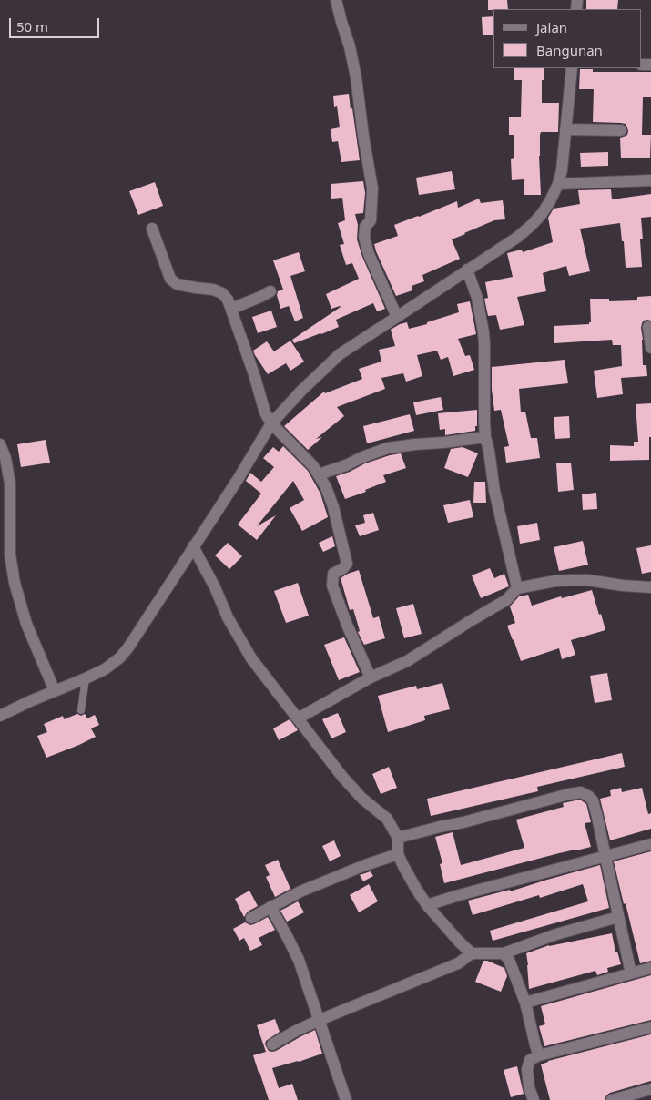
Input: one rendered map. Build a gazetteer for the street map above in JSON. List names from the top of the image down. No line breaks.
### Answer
{"legend":["Jalan","Bangunan"],"scale_bar":"50 m"}
